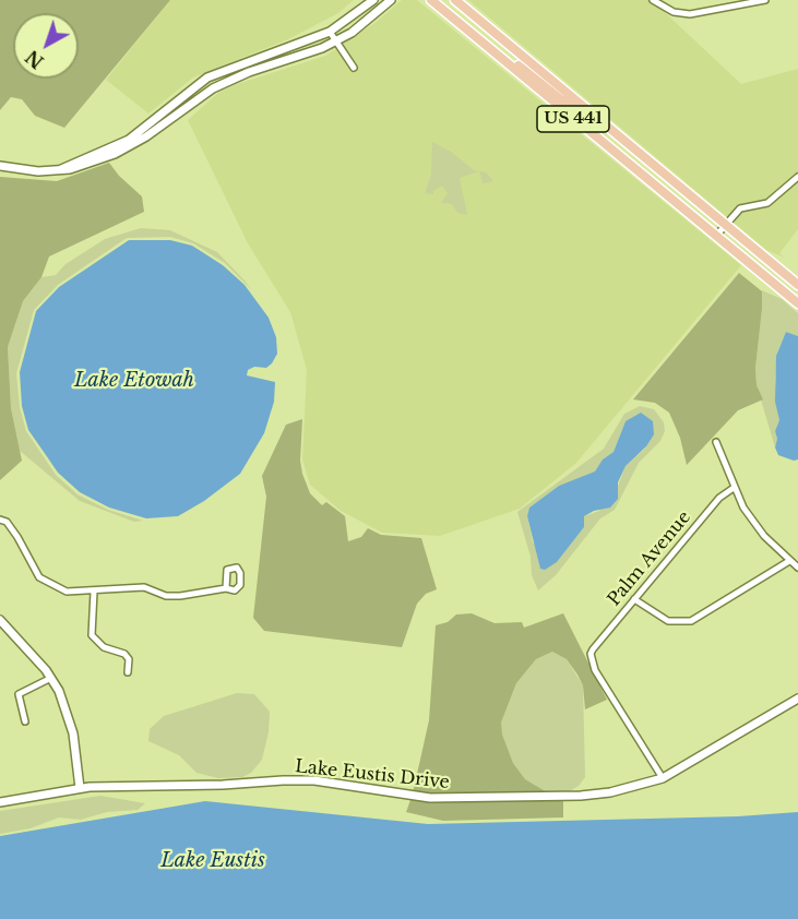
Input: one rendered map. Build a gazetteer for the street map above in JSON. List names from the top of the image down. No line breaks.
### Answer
{"streets":{"main road":["US 441"],"street":["Palm Avenue","Lake Eustis Drive"]},"crossings":[["Palm Avenue","Lake Eustis Drive"]],"water":["Lake Etowah","Lake Eustis"],"north":"bottom left"}
